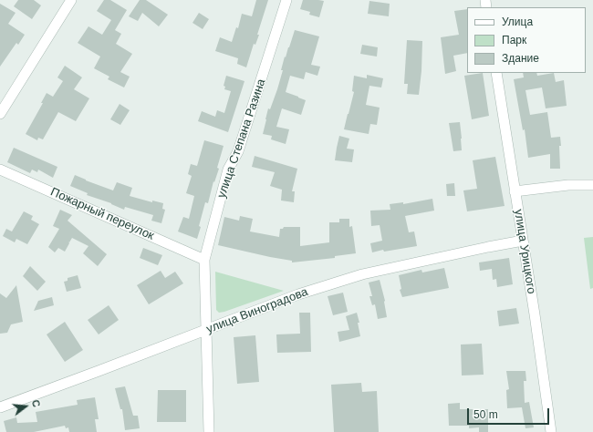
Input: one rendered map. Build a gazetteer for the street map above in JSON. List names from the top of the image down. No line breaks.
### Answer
{"streets":{"street":["улица Степана Разина","Пожарный переулок","улица Урицкого","улица Виноградова"]},"crossings":[["улица Степана Разина","Пожарный переулок"],["улица Степана Разина","улица Виноградова"],["улица Урицкого","улица Виноградова"]],"legend":["Улица","Парк","Здание"],"scale_bar":"50 m","north":"right"}
